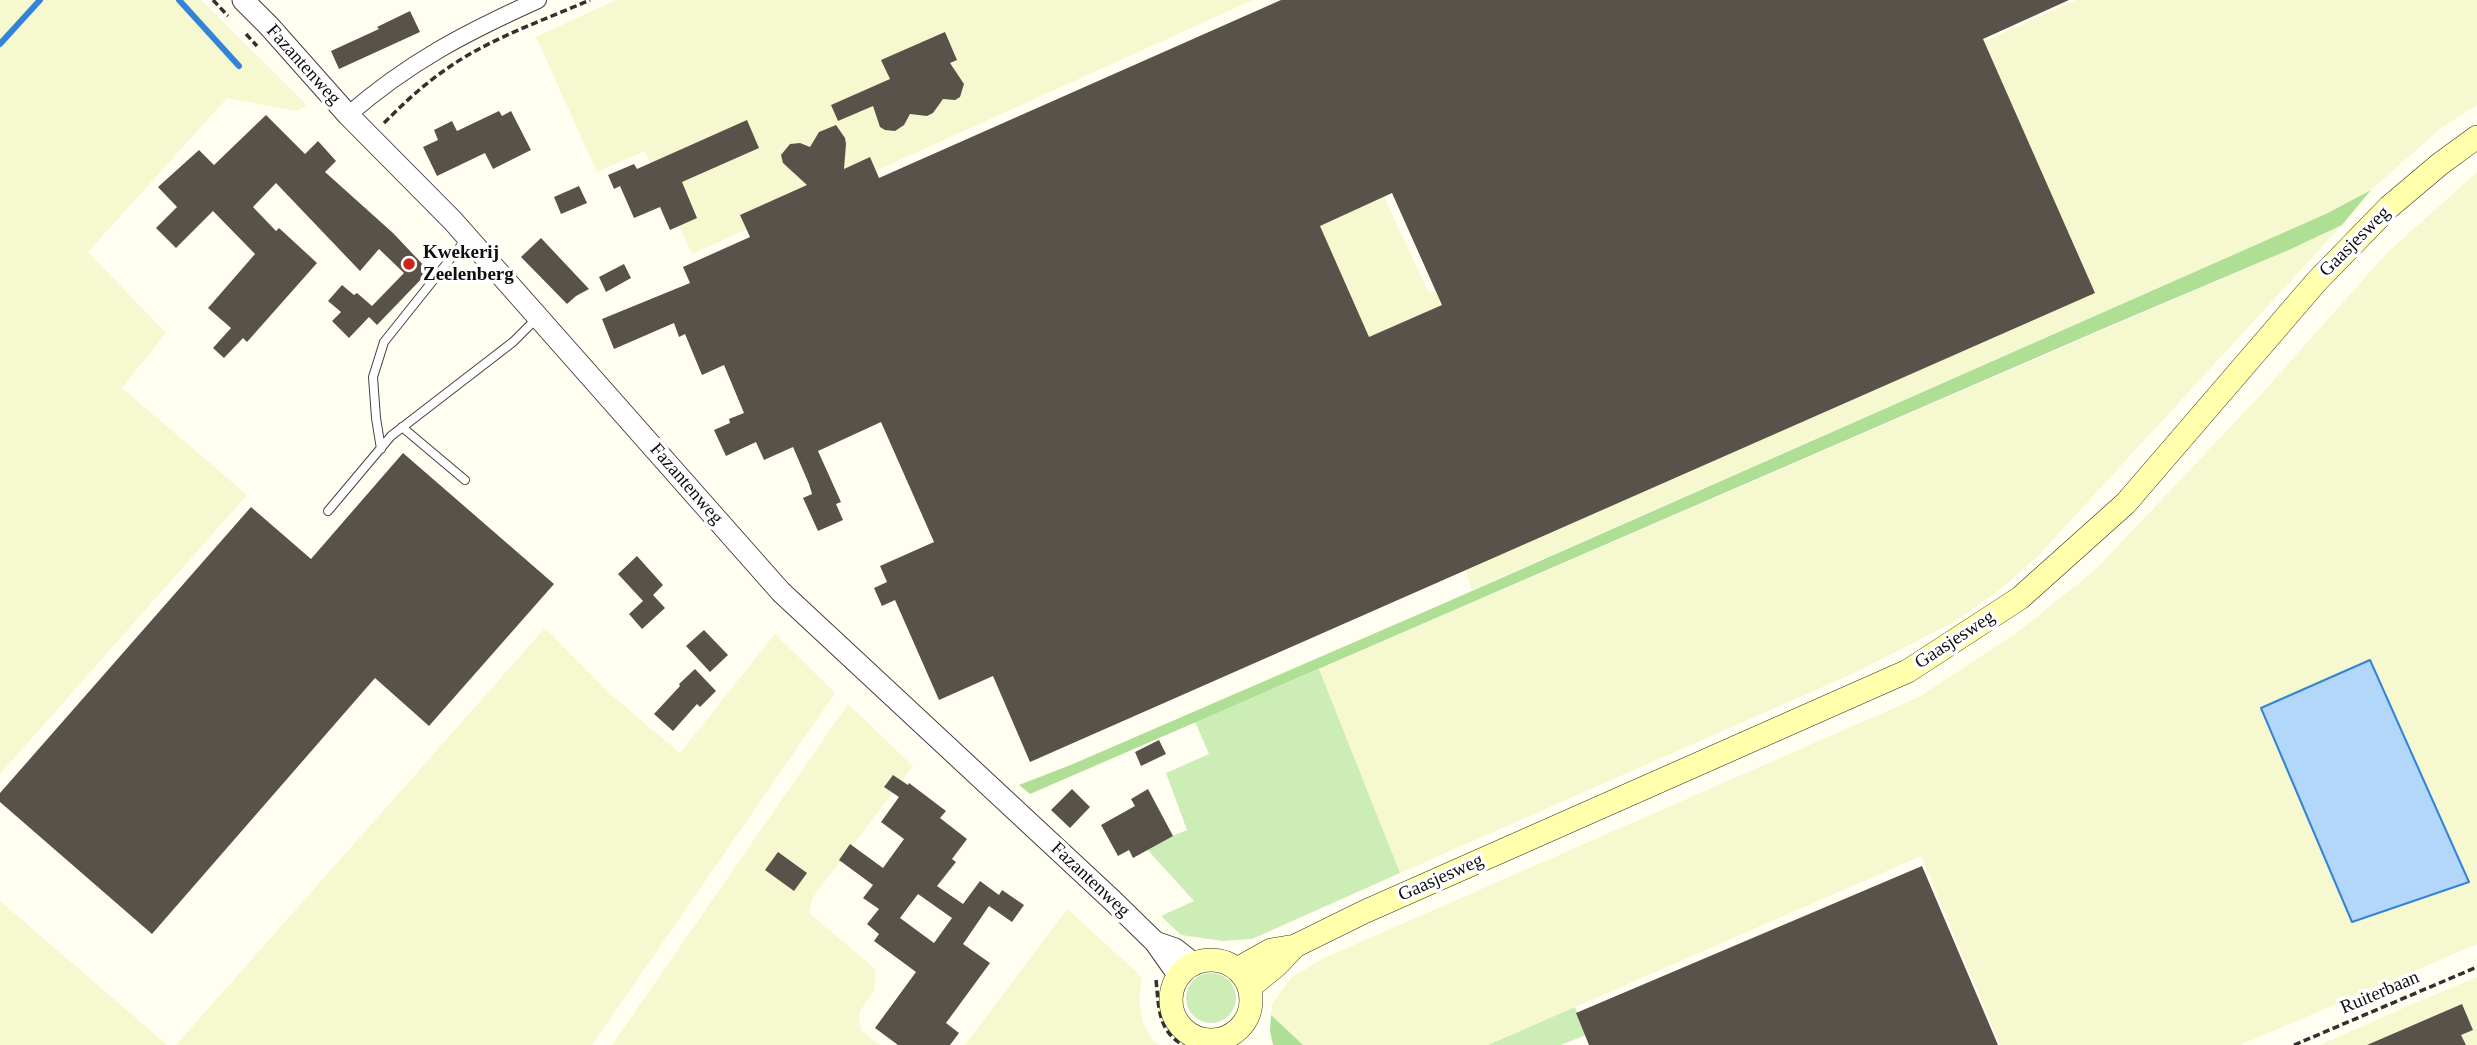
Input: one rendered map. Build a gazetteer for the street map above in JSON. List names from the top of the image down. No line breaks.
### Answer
{"streets":{"main road":["Gaasjesweg"],"street":["Fazantenweg"],"path":["Ruiterbaan"]},"crossings":[["Fazantenweg","Gaasjesweg"]],"places":["Kwekerij Zeelenberg"]}
